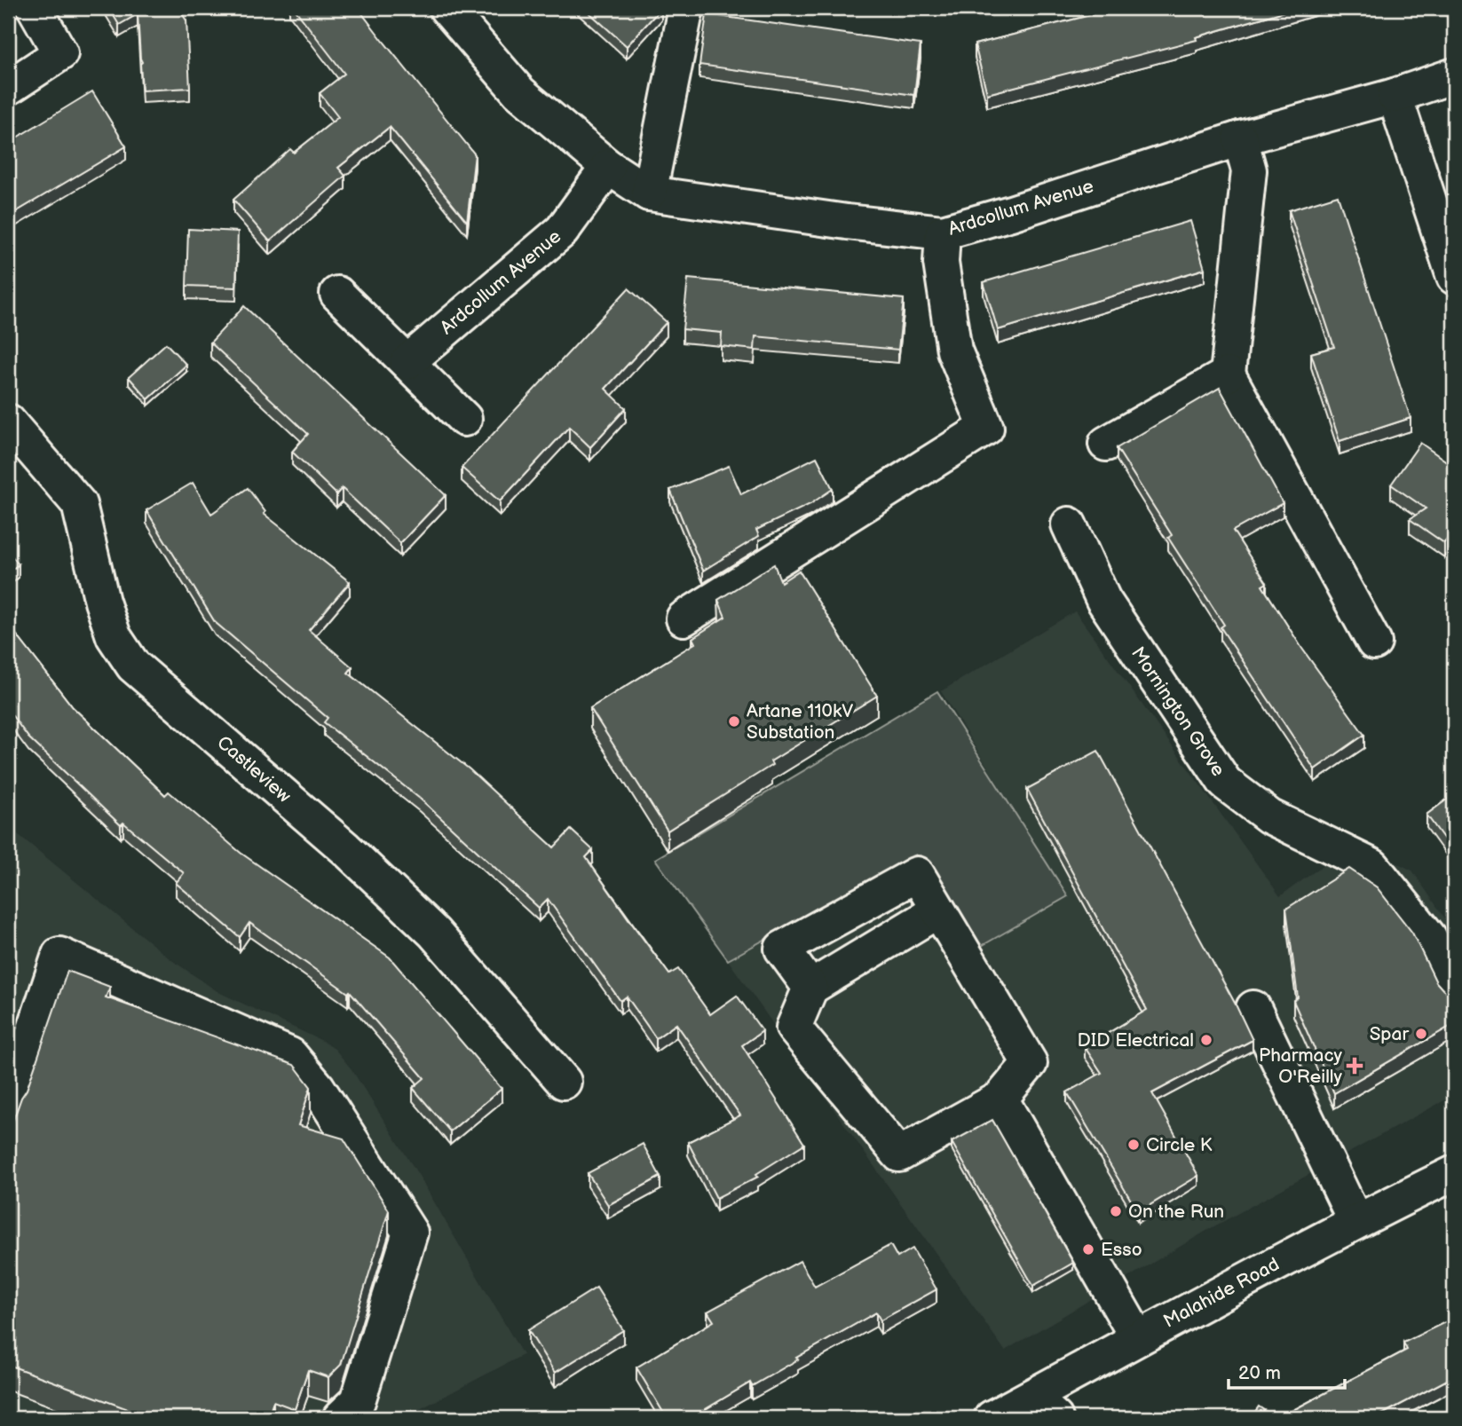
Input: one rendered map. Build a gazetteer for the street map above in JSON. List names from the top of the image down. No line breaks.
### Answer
{"streets":{"street":["Ardcollum Avenue","Mornington Grove","Castleview","Malahide Road"]},"places":{"other":["Artane 110kV Substation","Spar","DID Electrical","Circle K","On the Run","Esso"],"health":["Pharmacy O'Reilly"]},"scale_bar":"20 m"}
